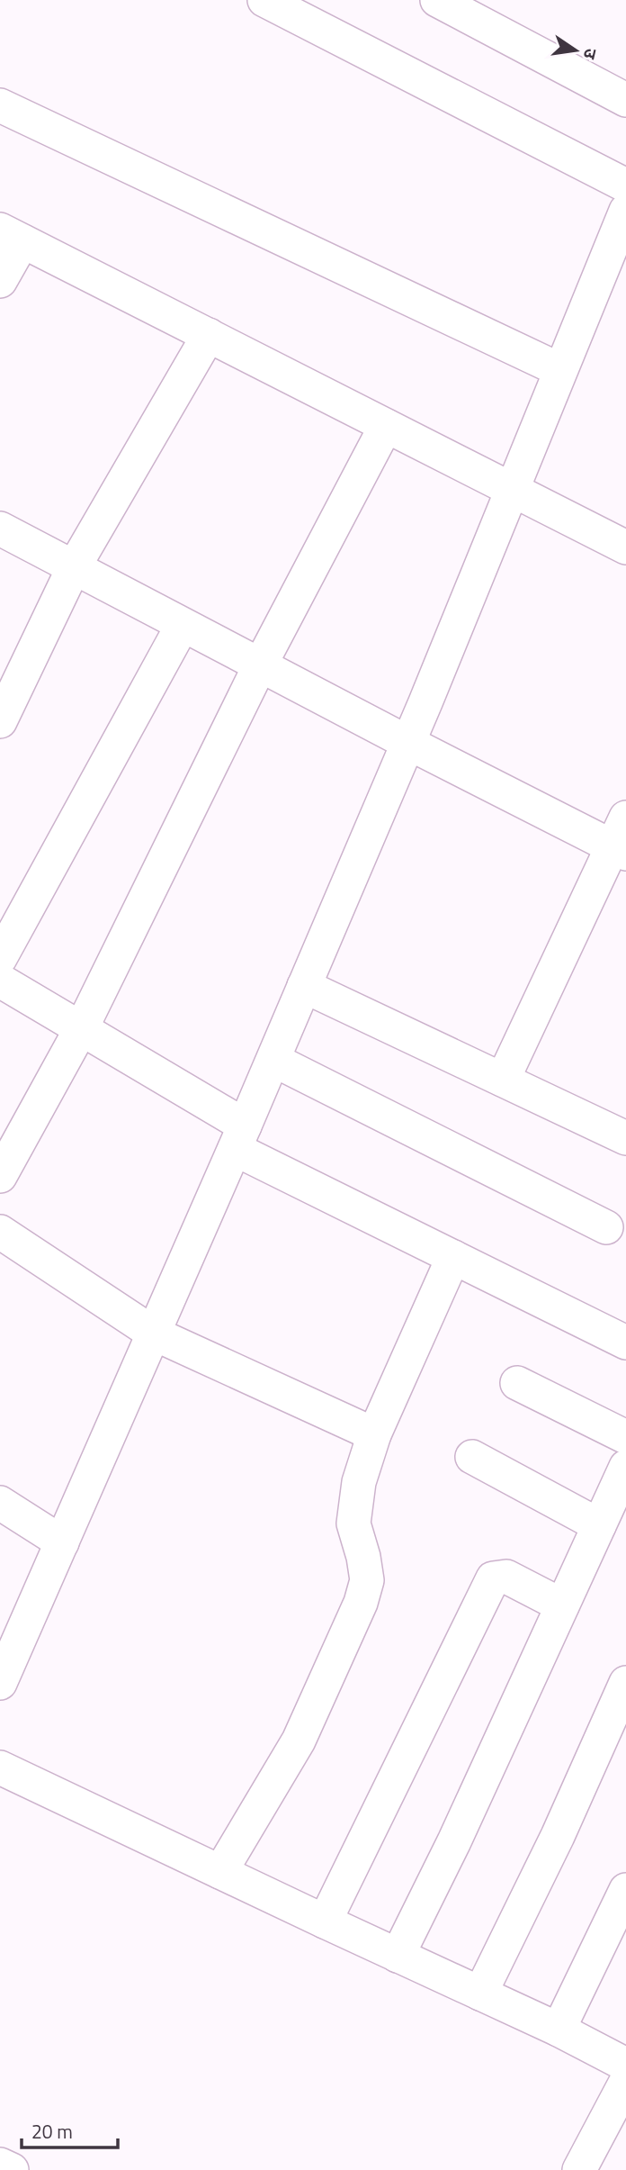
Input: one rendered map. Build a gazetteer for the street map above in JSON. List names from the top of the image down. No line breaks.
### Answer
{"scale_bar":"20 m","north":"right"}
